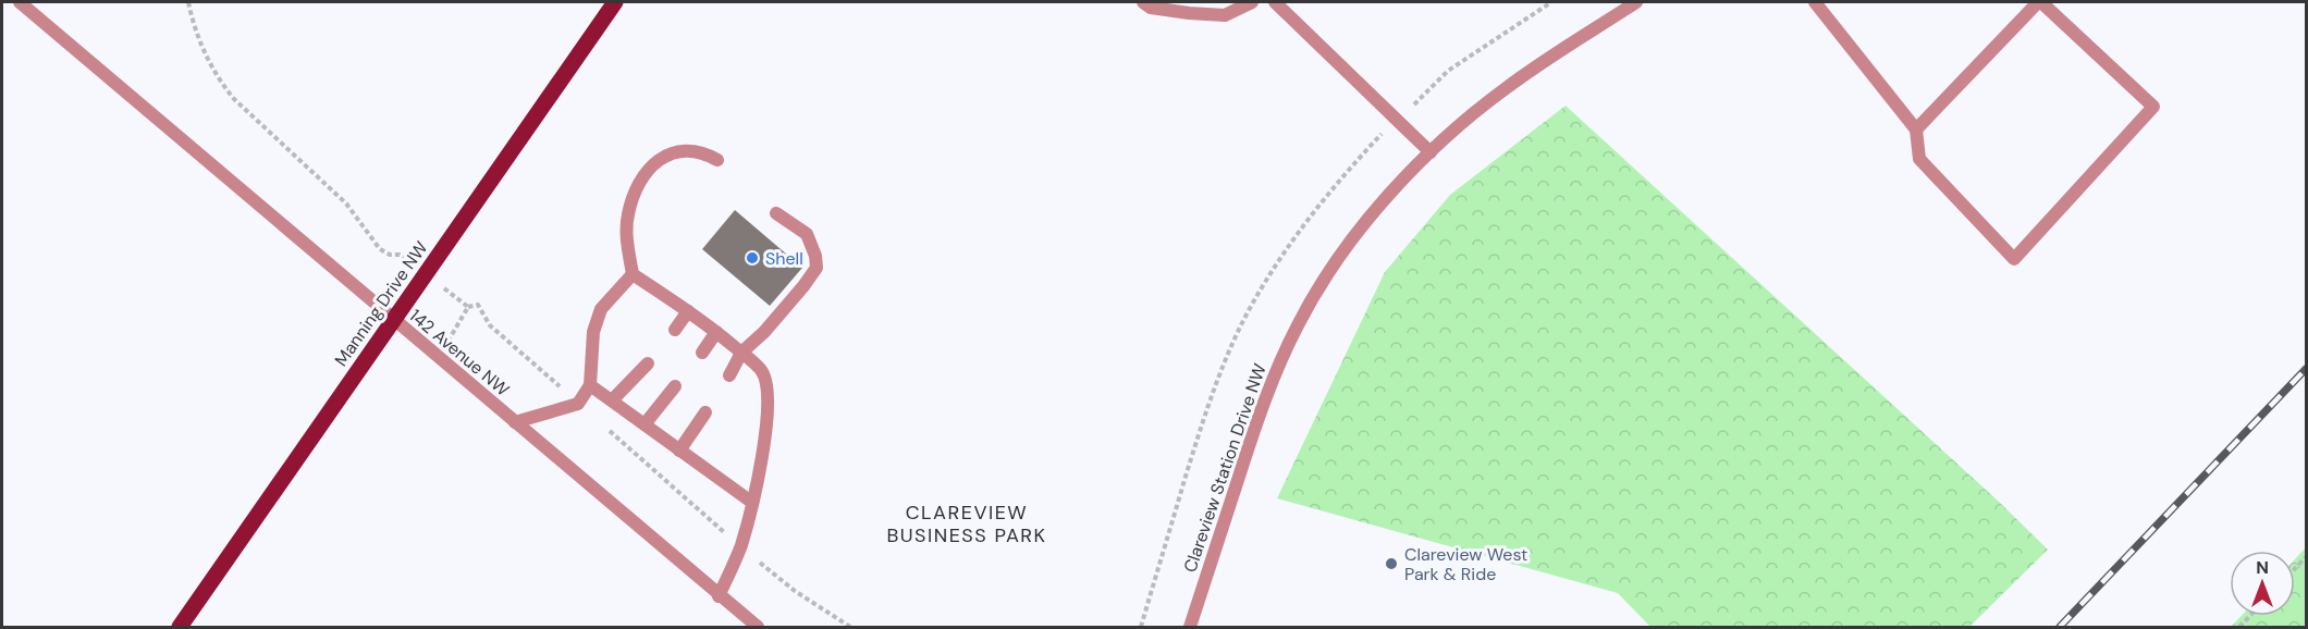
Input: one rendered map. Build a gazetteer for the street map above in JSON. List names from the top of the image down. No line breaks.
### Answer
{"streets":{"main road":["Manning Drive NW"],"street":["142 Avenue NW","Clareview Station Drive NW"]},"crossings":[["Manning Drive NW","142 Avenue NW"]],"districts":["CLAREVIEW BUSINESS PARK"],"places":["Shell","Clareview West Park & Ride"],"north":"top"}
